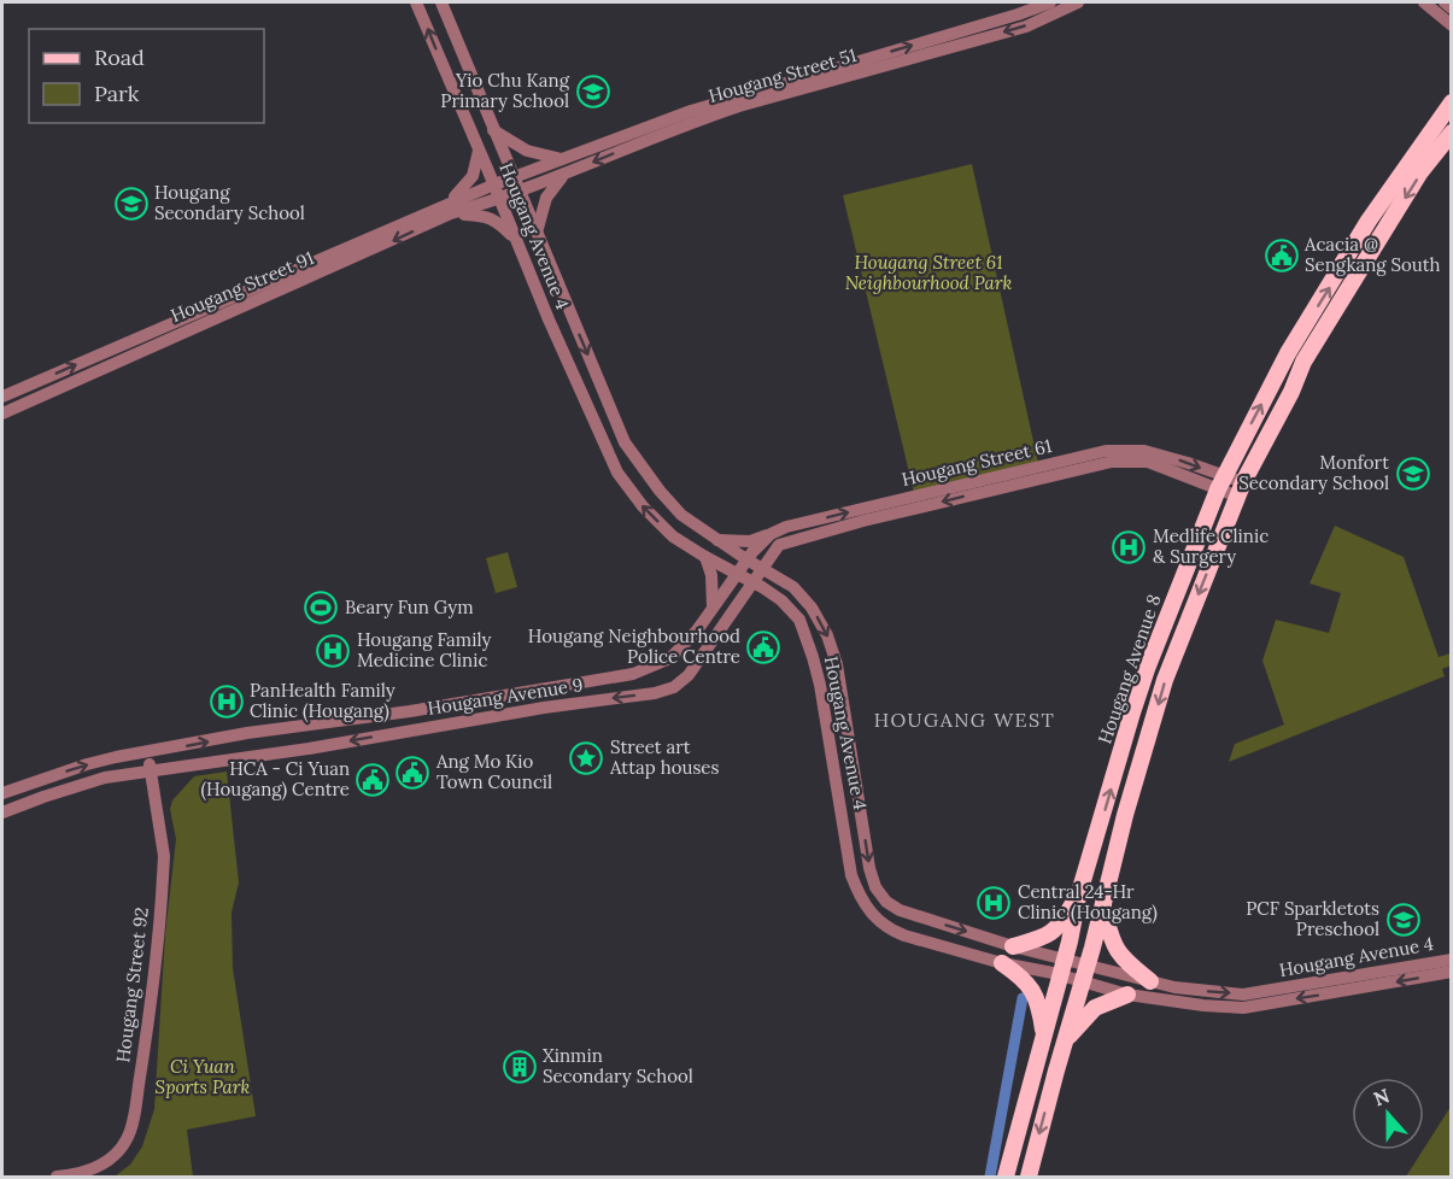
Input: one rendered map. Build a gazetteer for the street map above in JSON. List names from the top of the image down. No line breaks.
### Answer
{"streets":{"main road":["Hougang Avenue 8"],"street":["Hougang Street 51","Hougang Avenue 4","Hougang Street 91","Hougang Street 61","Hougang Avenue 9","Hougang Street 92"]},"crossings":[["Hougang Street 51","Hougang Avenue 4"],["Hougang Street 51","Hougang Street 91"],["Hougang Avenue 4","Hougang Street 91"],["Hougang Avenue 4","Hougang Street 61"],["Hougang Avenue 4","Hougang Avenue 8"],["Hougang Avenue 4","Hougang Avenue 9"],["Hougang Street 61","Hougang Avenue 8"],["Hougang Avenue 9","Hougang Street 92"]],"districts":["HOUGANG WEST"],"parks":["Hougang Street 61 Neighbourhood Park","Ci Yuan Sports Park"],"places":{"school or university":["Yio Chu Kang Primary School","Hougang Secondary School","Monfort Secondary School","PCF Sparkletots Preschool"],"public building":["Acacia @ Sengkang South","Hougang Neighbourhood Police Centre","Ang Mo Kio Town Council","HCA - Ci Yuan (Hougang) Centre"],"hospital":["Medlife Clinic & Surgery","Hougang Family Medicine Clinic","PanHealth Family Clinic (Hougang)","Central 24-Hr Clinic (Hougang)"],"sports":["Beary Fun Gym"],"place":["Street art Attap houses"],"building":["Xinmin Secondary School"]},"legend":["Road","Park"],"north":"top"}
